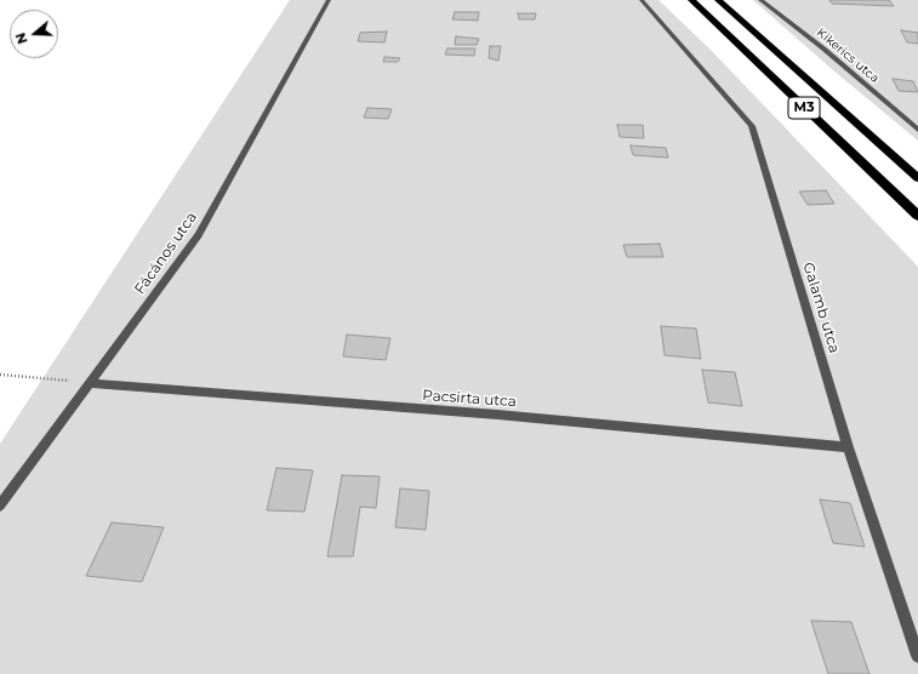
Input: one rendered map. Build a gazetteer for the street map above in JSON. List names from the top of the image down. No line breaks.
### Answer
{"streets":{"highway":["M3"],"street":["Kikerics utca","Fácános utca","Galamb utca","Pacsirta utca"]},"crossings":[["Fácános utca","Pacsirta utca"],["Galamb utca","Pacsirta utca"]],"north":"left"}
